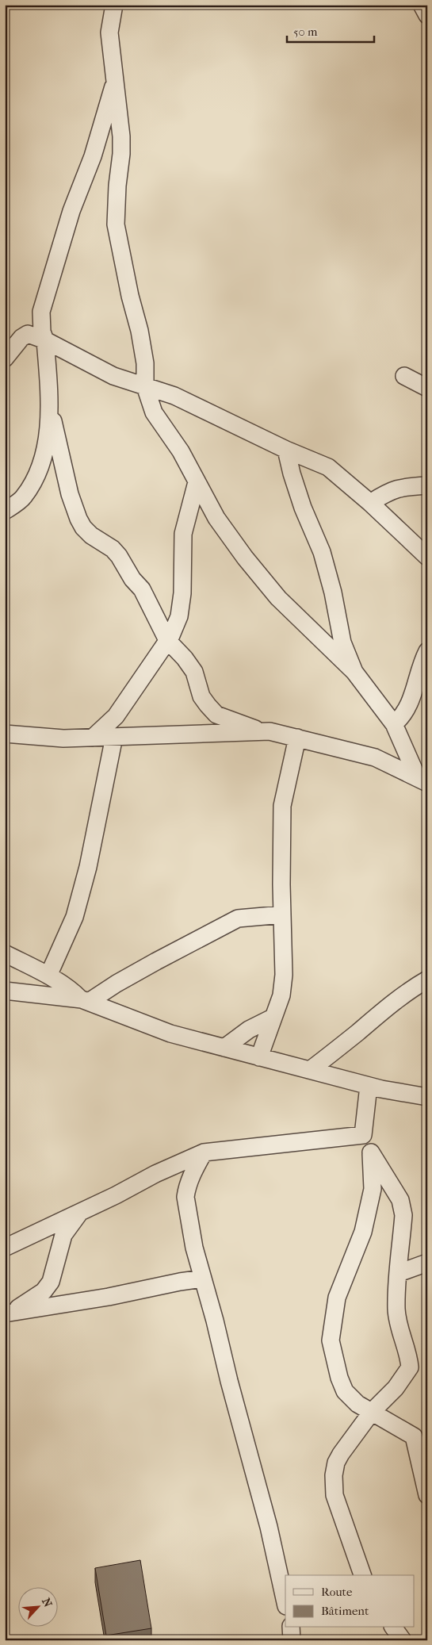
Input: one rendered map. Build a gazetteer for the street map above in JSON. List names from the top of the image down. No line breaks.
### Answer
{"legend":["Route","Bâtiment"],"scale_bar":"50 m","north":"top right"}
